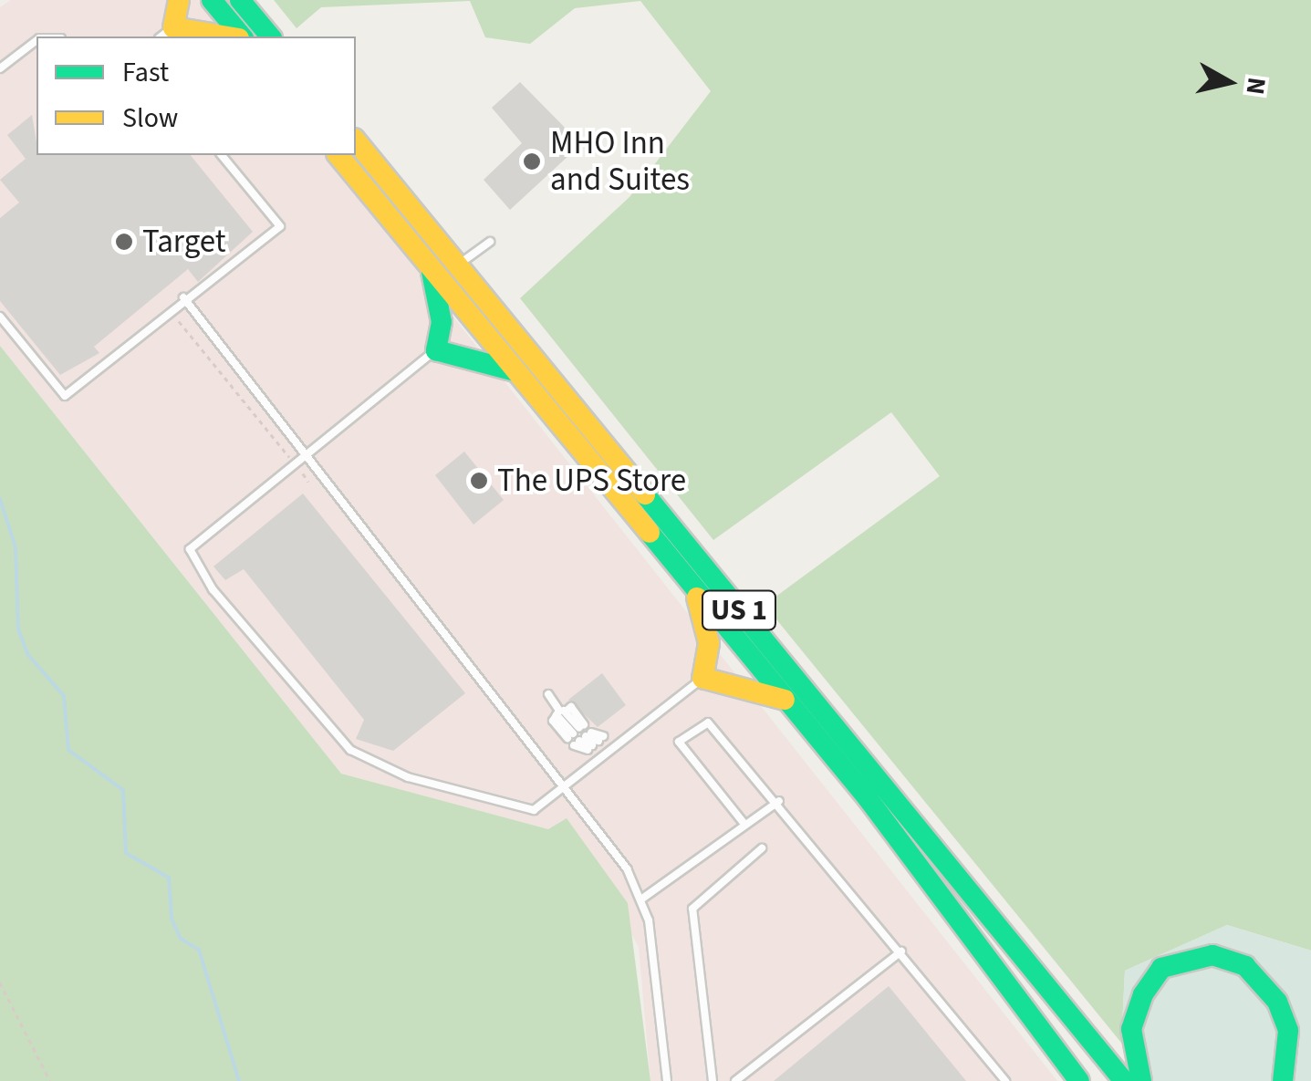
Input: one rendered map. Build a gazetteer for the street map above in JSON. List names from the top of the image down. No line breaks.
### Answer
{"streets":{"highway":["US 1"]},"places":["MHO Inn and Suites","Target","The UPS Store"],"legend":["Fast","Slow"],"north":"right"}
